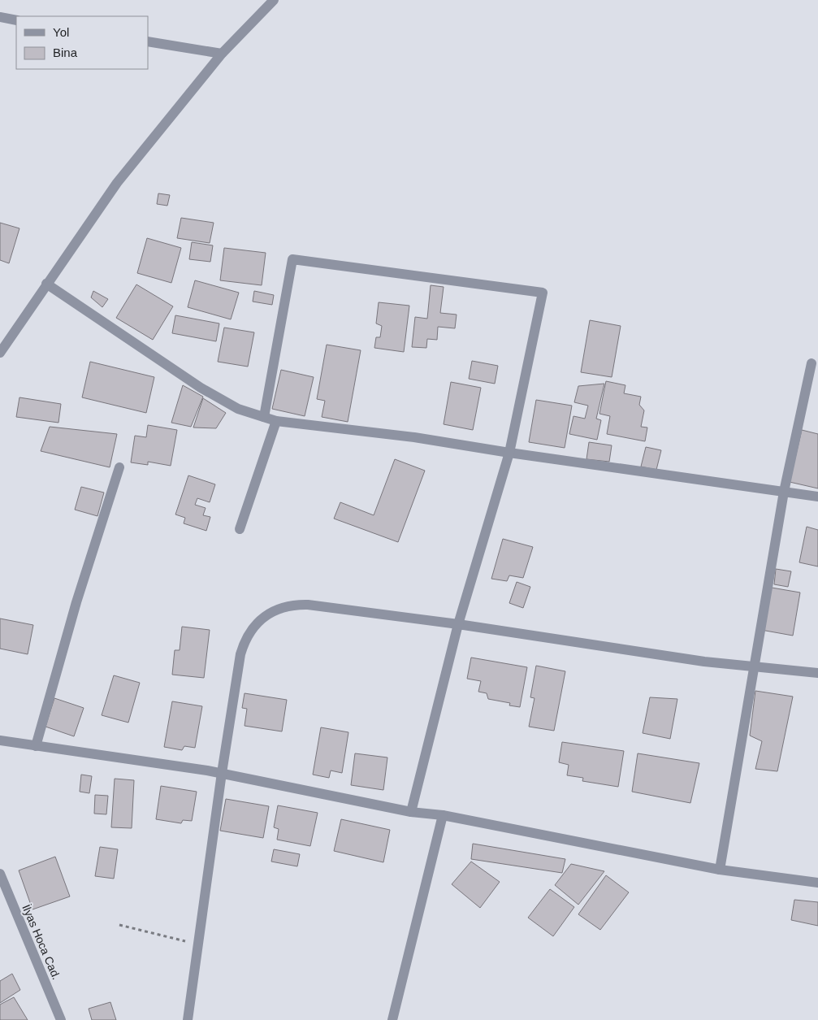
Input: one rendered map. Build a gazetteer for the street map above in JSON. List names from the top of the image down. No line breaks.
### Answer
{"streets":{"street":["İlyas Hoca Cad."]},"legend":["Yol","Bina"]}
